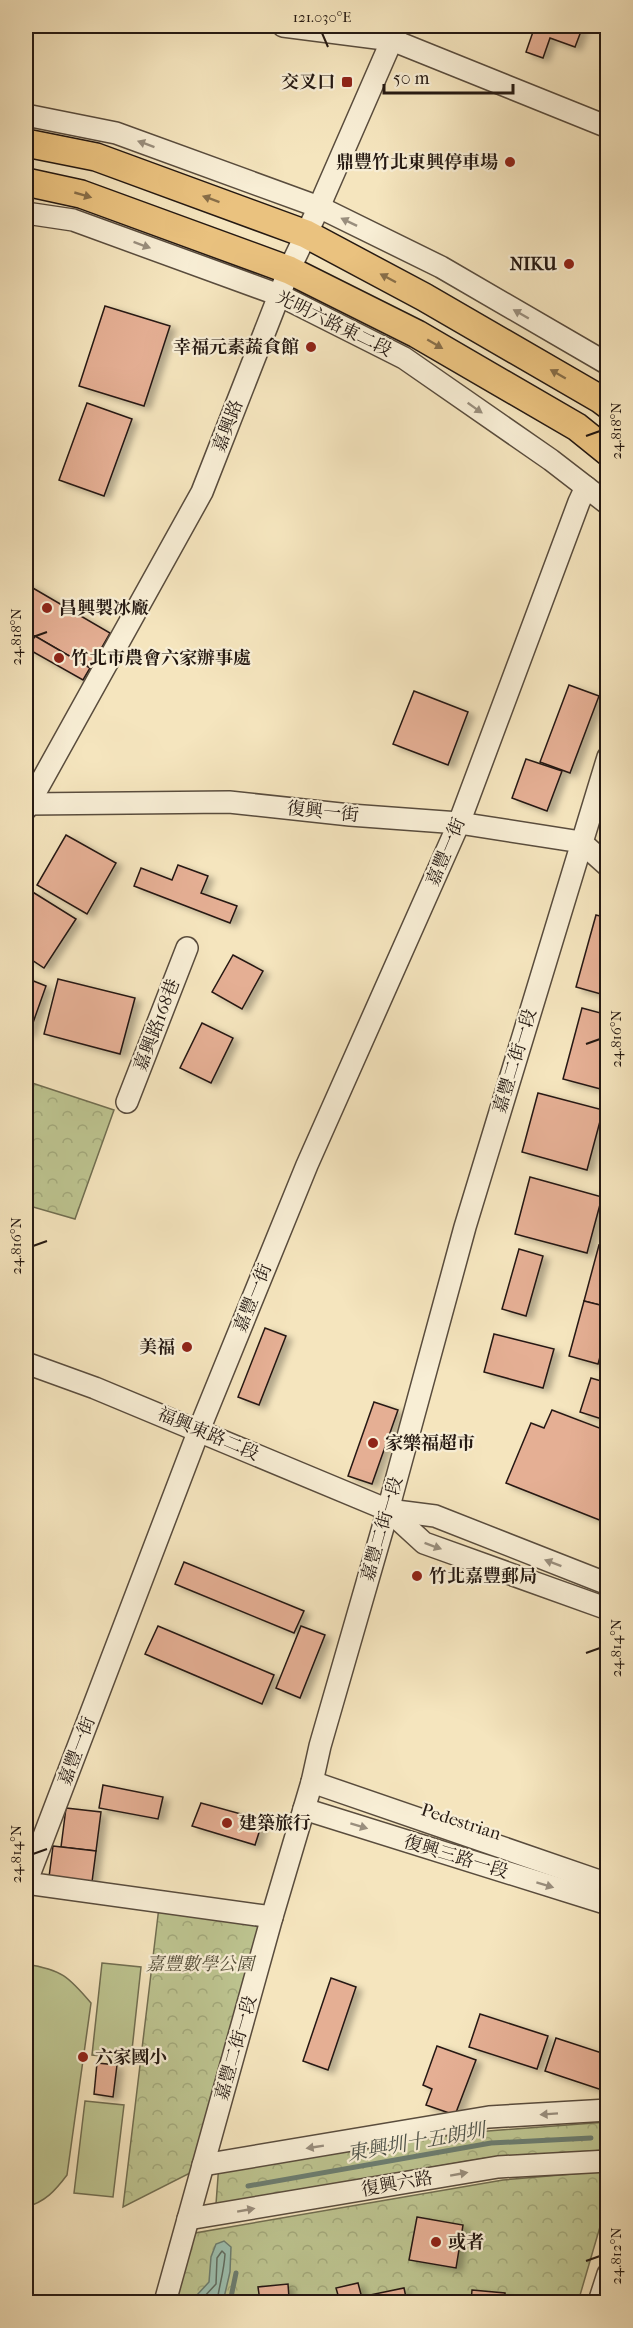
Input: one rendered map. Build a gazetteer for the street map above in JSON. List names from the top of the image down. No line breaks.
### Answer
{"streets":{"main road":["光明六路東二段"],"street":["嘉興路","復興一街","嘉豐一街","嘉興路168巷","嘉豐二街一段","福興東路二段","Pedestrian","復興三路一段","復興六路"]},"crossings":[["光明六路東二段","嘉興路"],["光明六路東二段","嘉豐一街"],["嘉興路","復興一街"],["復興一街","嘉豐一街"],["復興一街","嘉豐二街一段"],["嘉豐一街","嘉豐二街一段"],["嘉豐一街","福興東路二段"],["嘉豐二街一段","福興東路二段"],["嘉豐二街一段","Pedestrian"],["嘉豐二街一段","復興三路一段"],["嘉豐二街一段","復興六路"],["Pedestrian","復興三路一段"]],"water":["東興圳十五朗圳"],"parks":["嘉豐數學公園"],"places":{"transit":["交叉口"],"other":["鼎豐竹北東興停車場","NIKU","幸福元素蔬食館","昌興製冰廠","竹北市農會六家辦事處","美福","家樂福超市","竹北嘉豐郵局","建築旅行","六家國小","或者"]},"scale_bar":"50 m","coordinates":["121.030°E","24.818°N","24.816°N","24.814°N","24.812°N"]}
